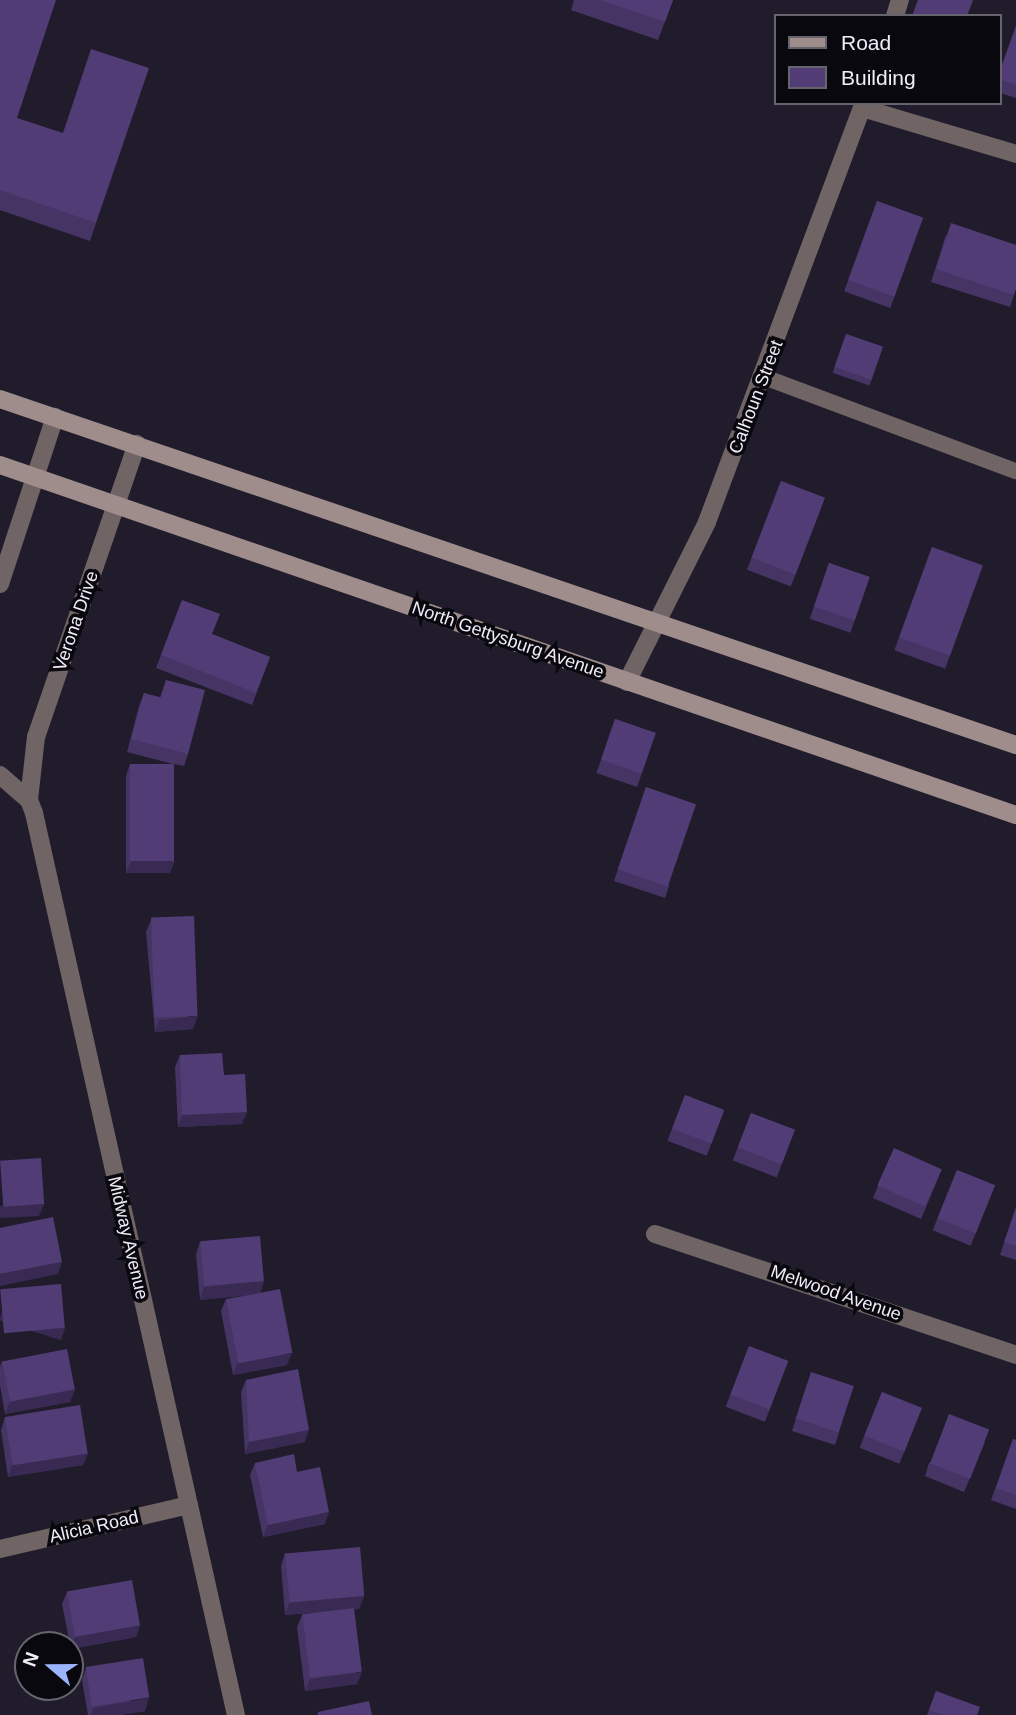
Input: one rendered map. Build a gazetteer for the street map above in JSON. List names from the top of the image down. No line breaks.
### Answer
{"streets":{"main road":["North Gettysburg Avenue"],"street":["Calhoun Street","Verona Drive","Midway Avenue","Melwood Avenue","Alicia Road"]},"crossings":[["Calhoun Street","North Gettysburg Avenue"],["Verona Drive","North Gettysburg Avenue"],["Verona Drive","Midway Avenue"],["Midway Avenue","Alicia Road"]],"legend":["Road","Building"],"north":"left"}
